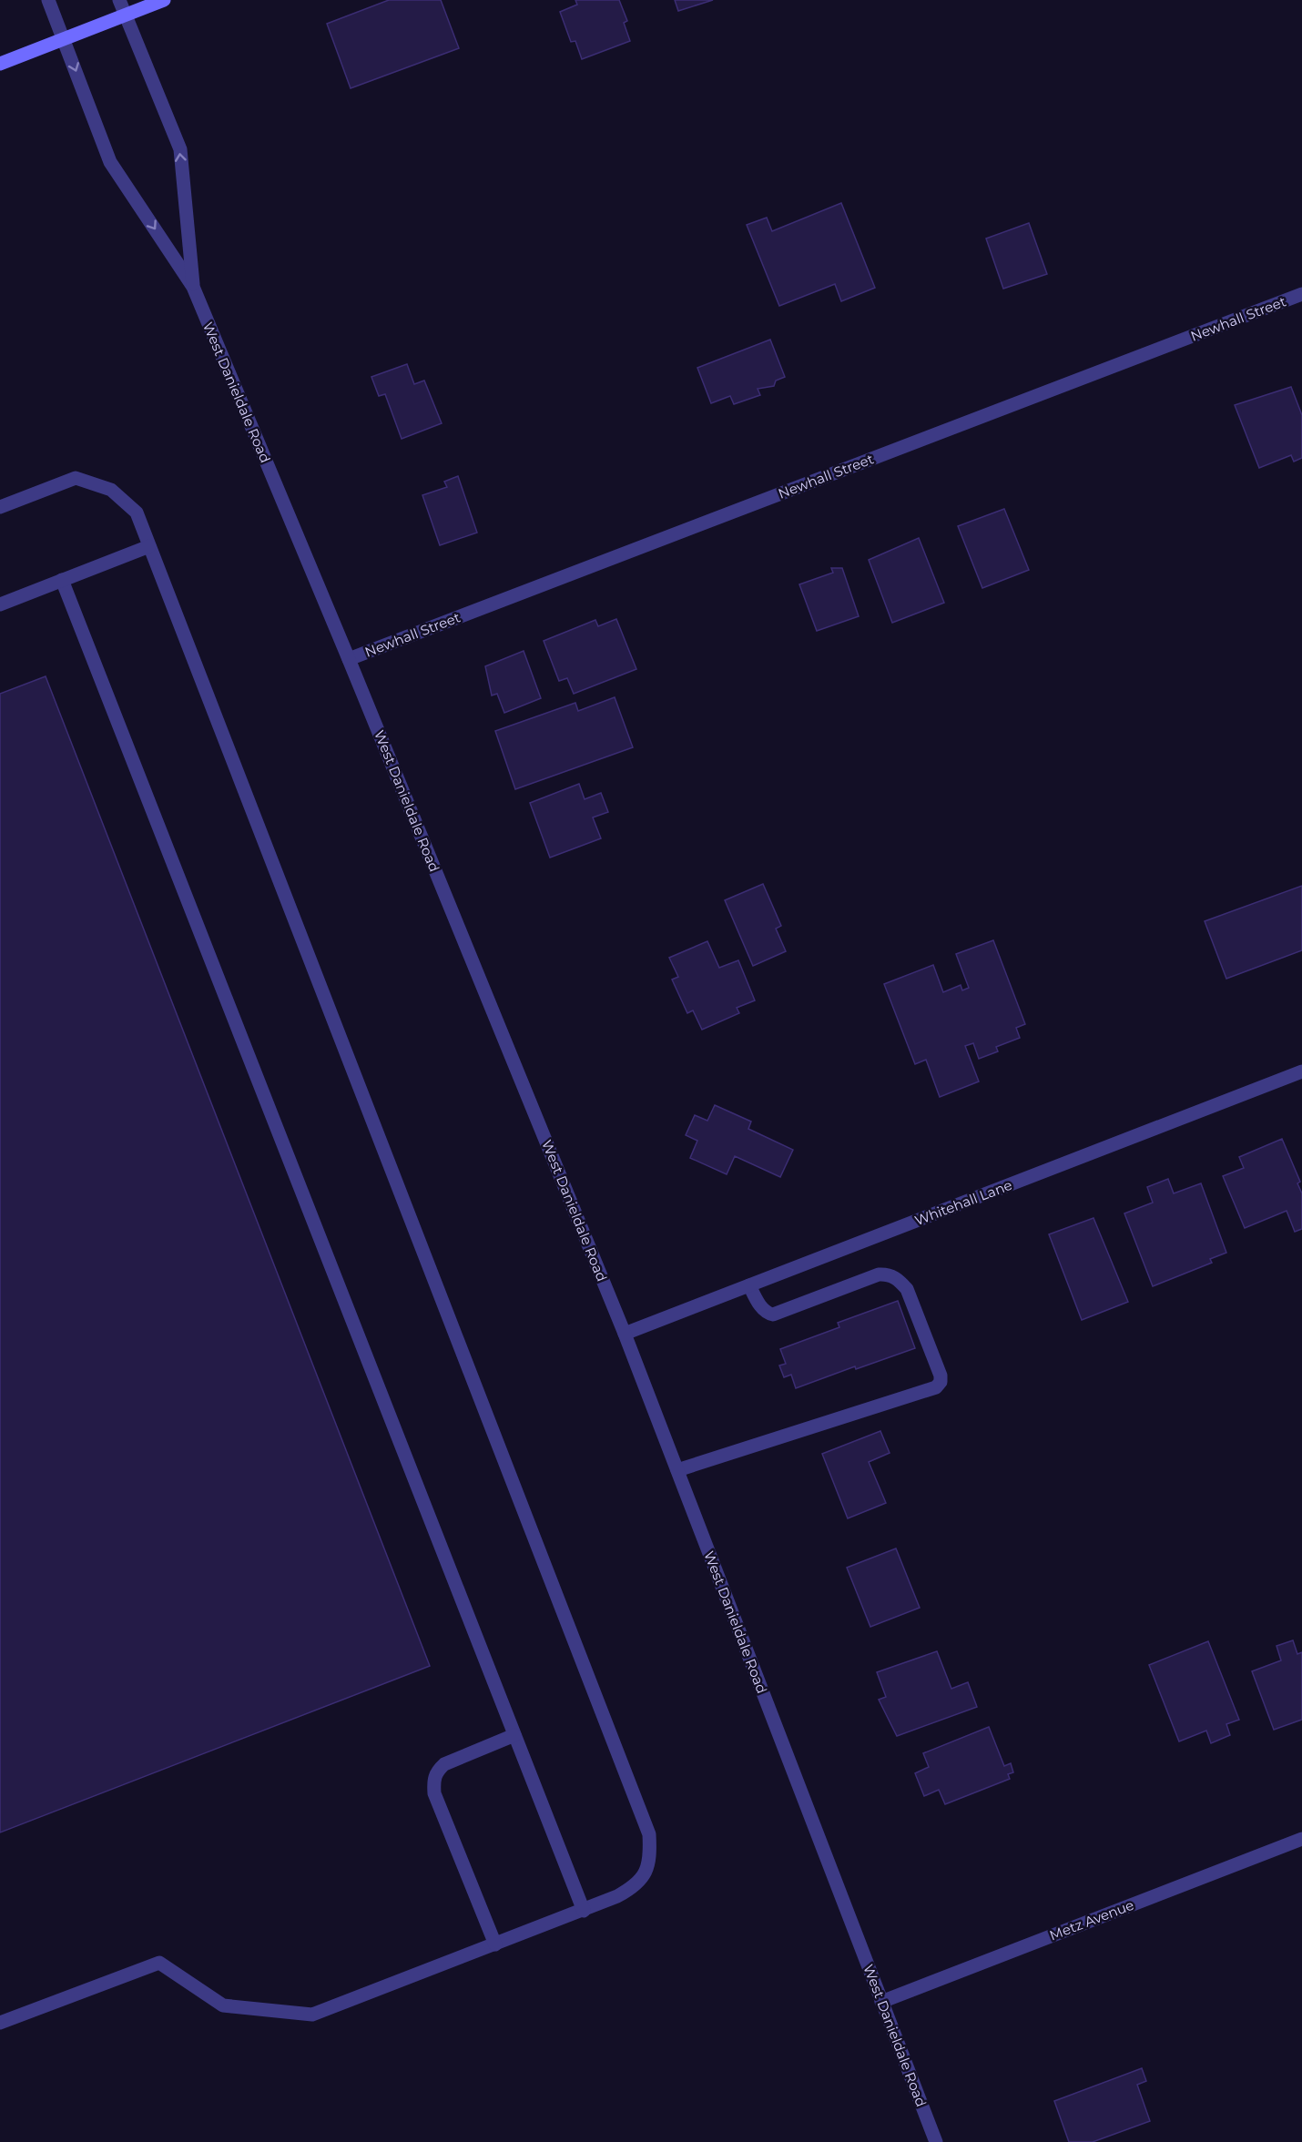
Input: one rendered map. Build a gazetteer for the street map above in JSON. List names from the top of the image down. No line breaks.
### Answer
{"streets":{"street":["Newhall Street","West Danieldale Road","Whitehall Lane","Metz Avenue"]},"crossings":[["Newhall Street","West Danieldale Road"],["West Danieldale Road","Whitehall Lane"],["West Danieldale Road","Metz Avenue"]]}
